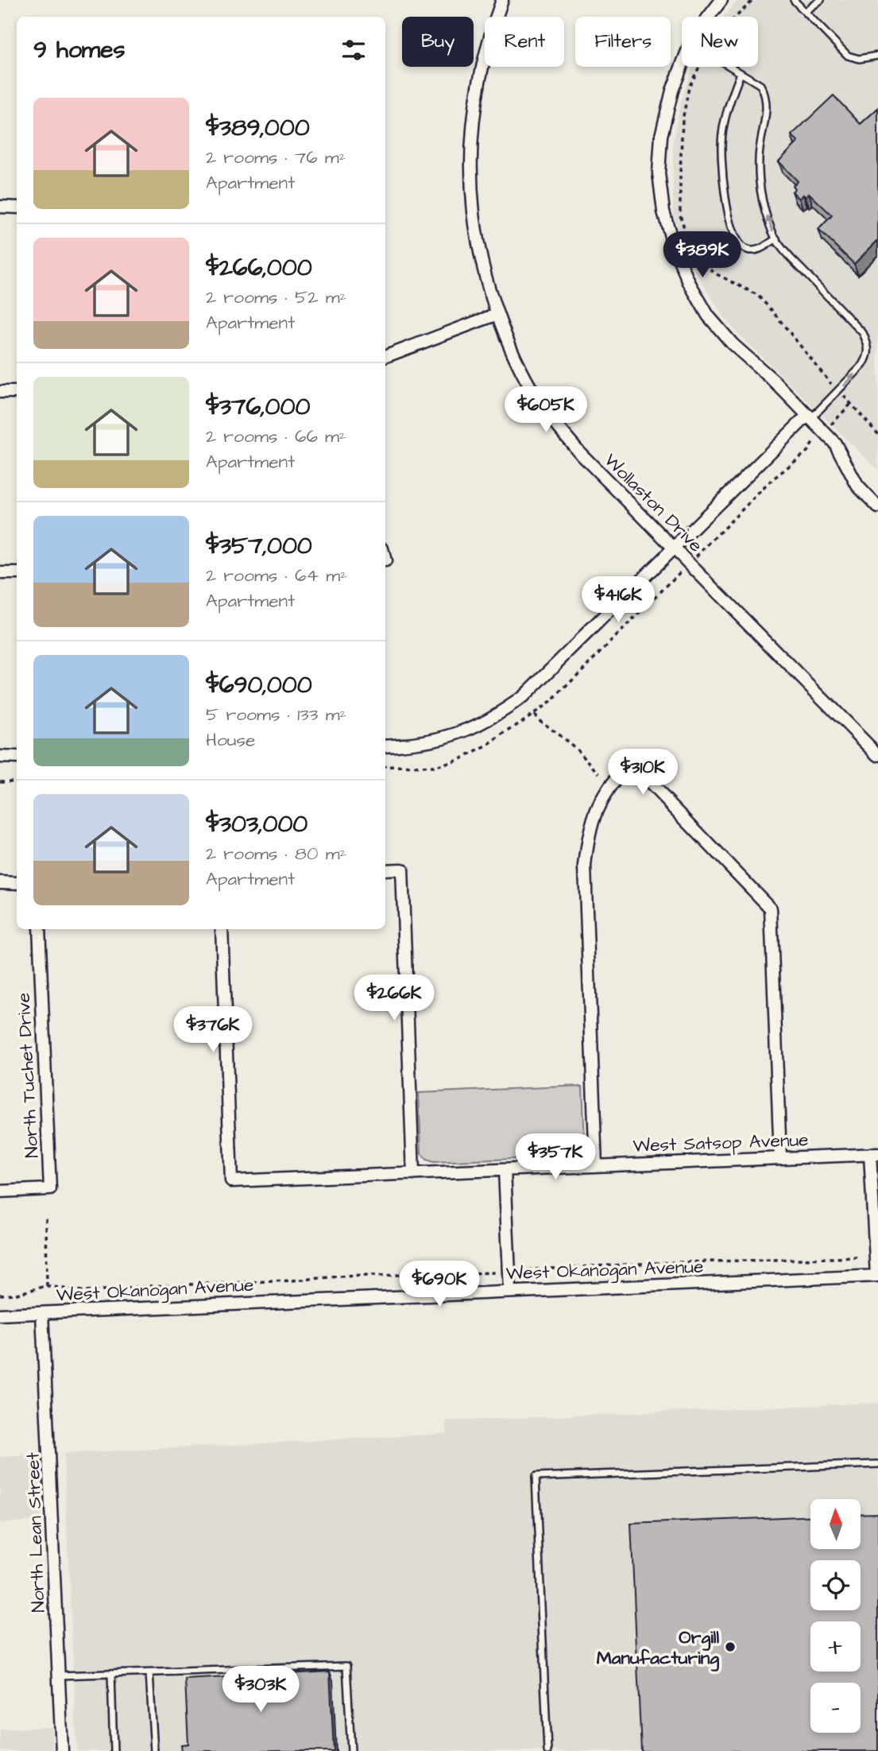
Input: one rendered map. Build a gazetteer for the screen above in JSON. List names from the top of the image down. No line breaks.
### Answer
{"streets":{"street":["Wollaston Drive","North Tuchet Drive","West Satsop Avenue","West Okanogan Avenue","North Lean Street"]},"crossings":[["West Okanogan Avenue","North Lean Street"]],"places":["Orgill Manufacturing"],"north":"top","page":{"chip":["Buy","Rent","Filters","New"],"heading":"9 homes","list":[{"name":"$389,000","note":"2 rooms · 76 m² · Apartment"},{"name":"$266,000","note":"2 rooms · 52 m² · Apartment"},{"name":"$376,000","note":"2 rooms · 66 m² · Apartment"},{"name":"$357,000","note":"2 rooms · 64 m² · Apartment"},{"name":"$690,000","note":"5 rooms · 133 m² · House"},{"name":"$303,000","note":"2 rooms · 80 m² · Apartment"}],"price":["$389K","$605K","$416K","$310K","$266K","$376K","$357K","$690K","$303K"],"map_buttons":["+","−"]}}
